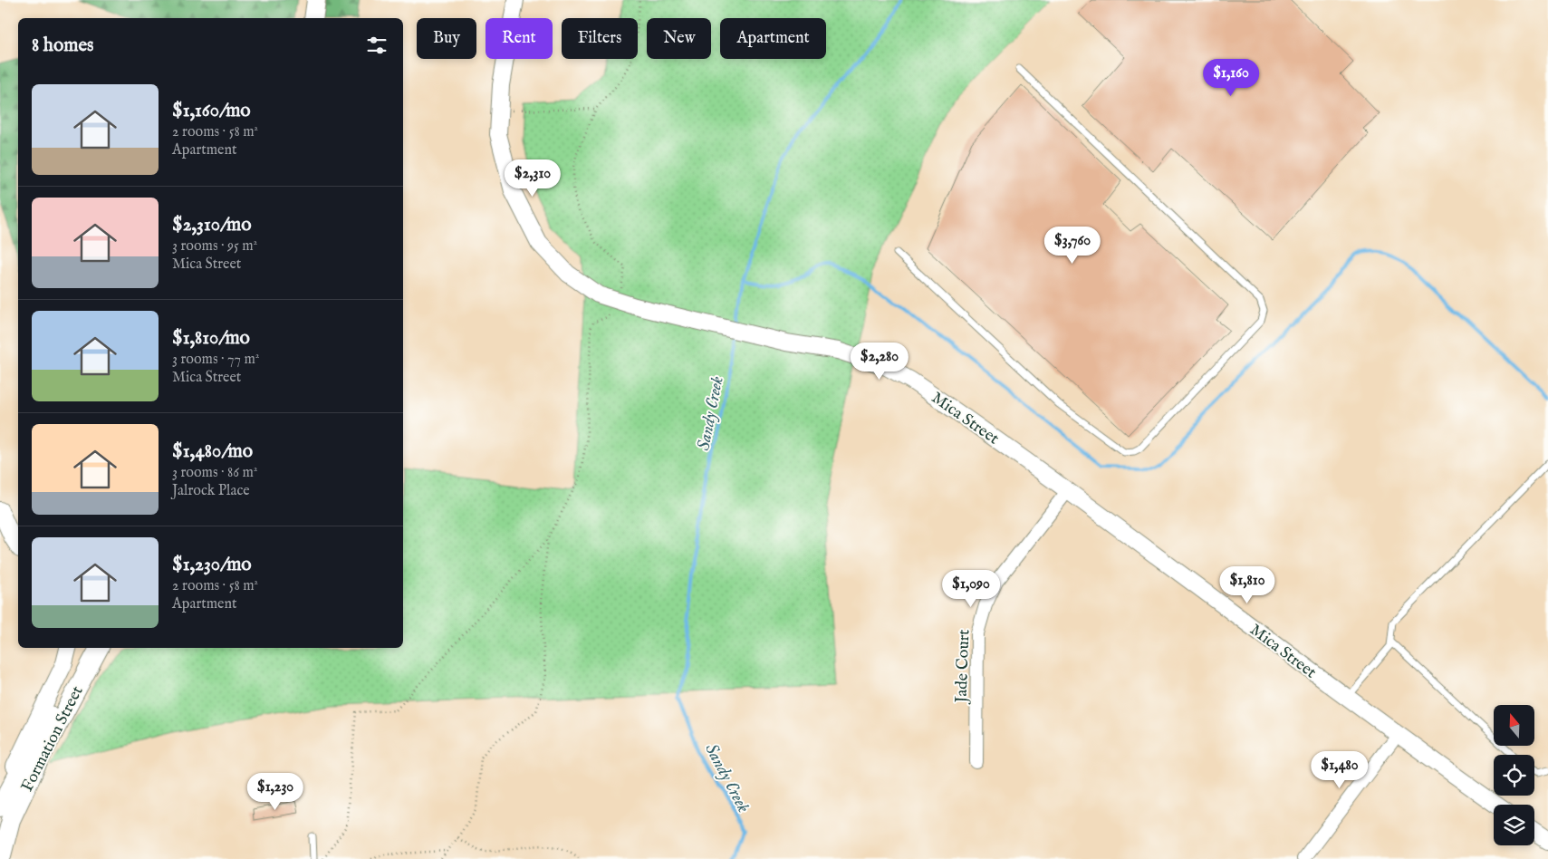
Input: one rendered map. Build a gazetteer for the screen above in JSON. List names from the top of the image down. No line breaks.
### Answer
{"streets":{"main road":["Formation Street"],"street":["Mica Street","Jade Court"]},"crossings":[["Mica Street","Jade Court"]],"water":["Sandy Creek"],"north":"top","page":{"chip":["Buy","Rent","Filters","New","Apartment"],"heading":"8 homes","price":["$1,160","$2,310","$3,760","$2,280","$1,810","$1,090","$1,480","$1,230"],"list":[{"name":"$1,160/mo","note":"2 rooms · 58 m² · Apartment"},{"name":"$2,310/mo","note":"3 rooms · 95 m² · Mica Street"},{"name":"$1,810/mo","note":"3 rooms · 77 m² · Mica Street"},{"name":"$1,480/mo","note":"3 rooms · 86 m² · Jalrock Place"},{"name":"$1,230/mo","note":"2 rooms · 58 m² · Apartment"}]}}
